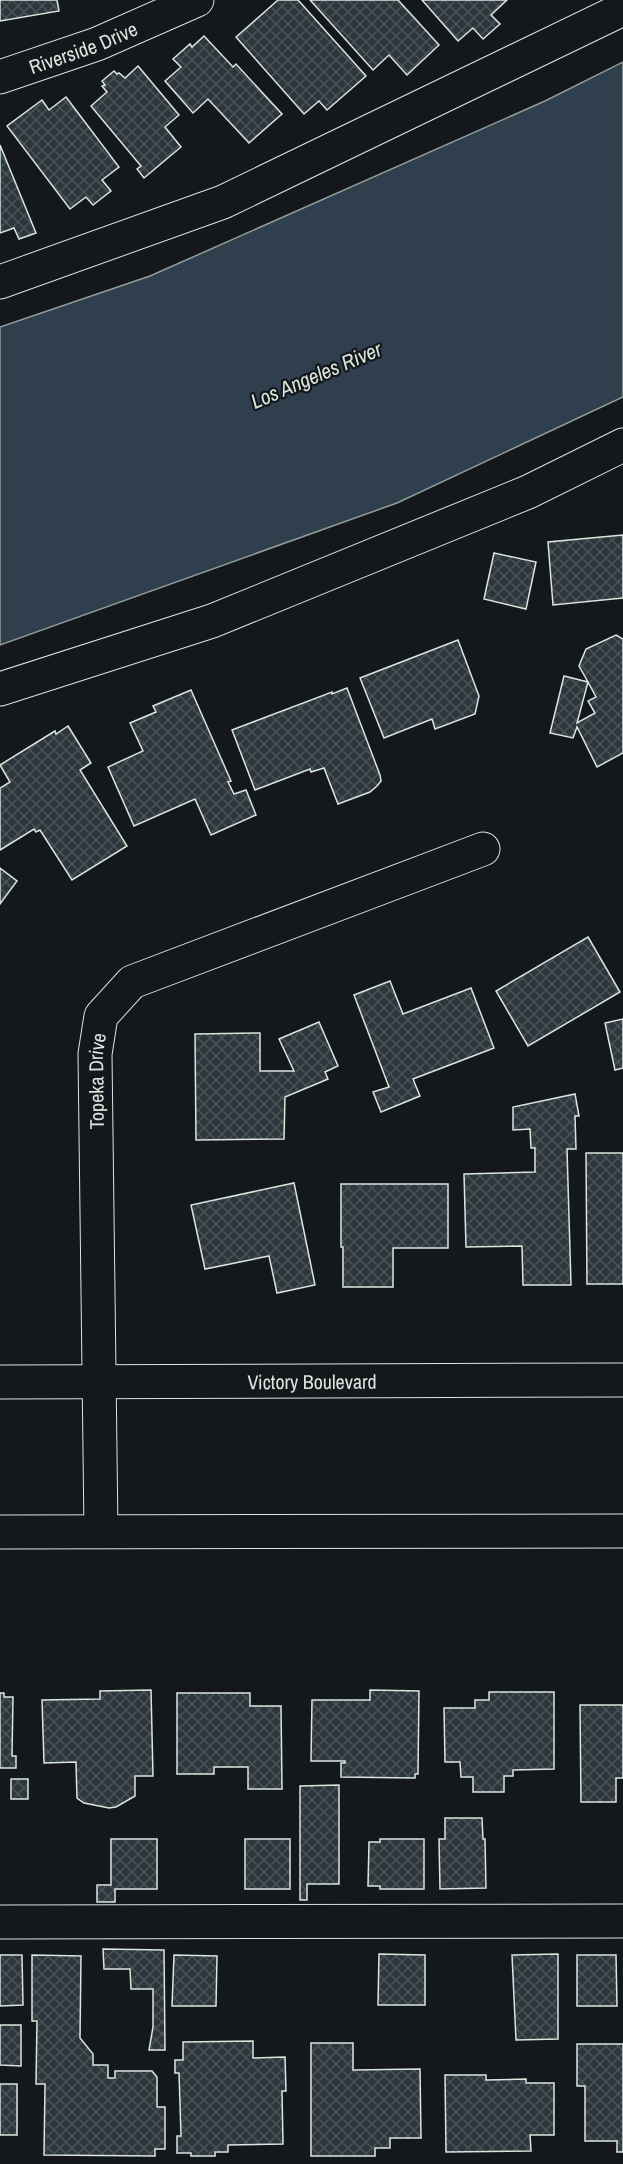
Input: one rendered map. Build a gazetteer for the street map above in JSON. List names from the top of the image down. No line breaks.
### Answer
{"streets":{"street":["Riverside Drive","Topeka Drive","Victory Boulevard"]},"crossings":[["Topeka Drive","Victory Boulevard"]],"water":["Los Angeles River"]}
